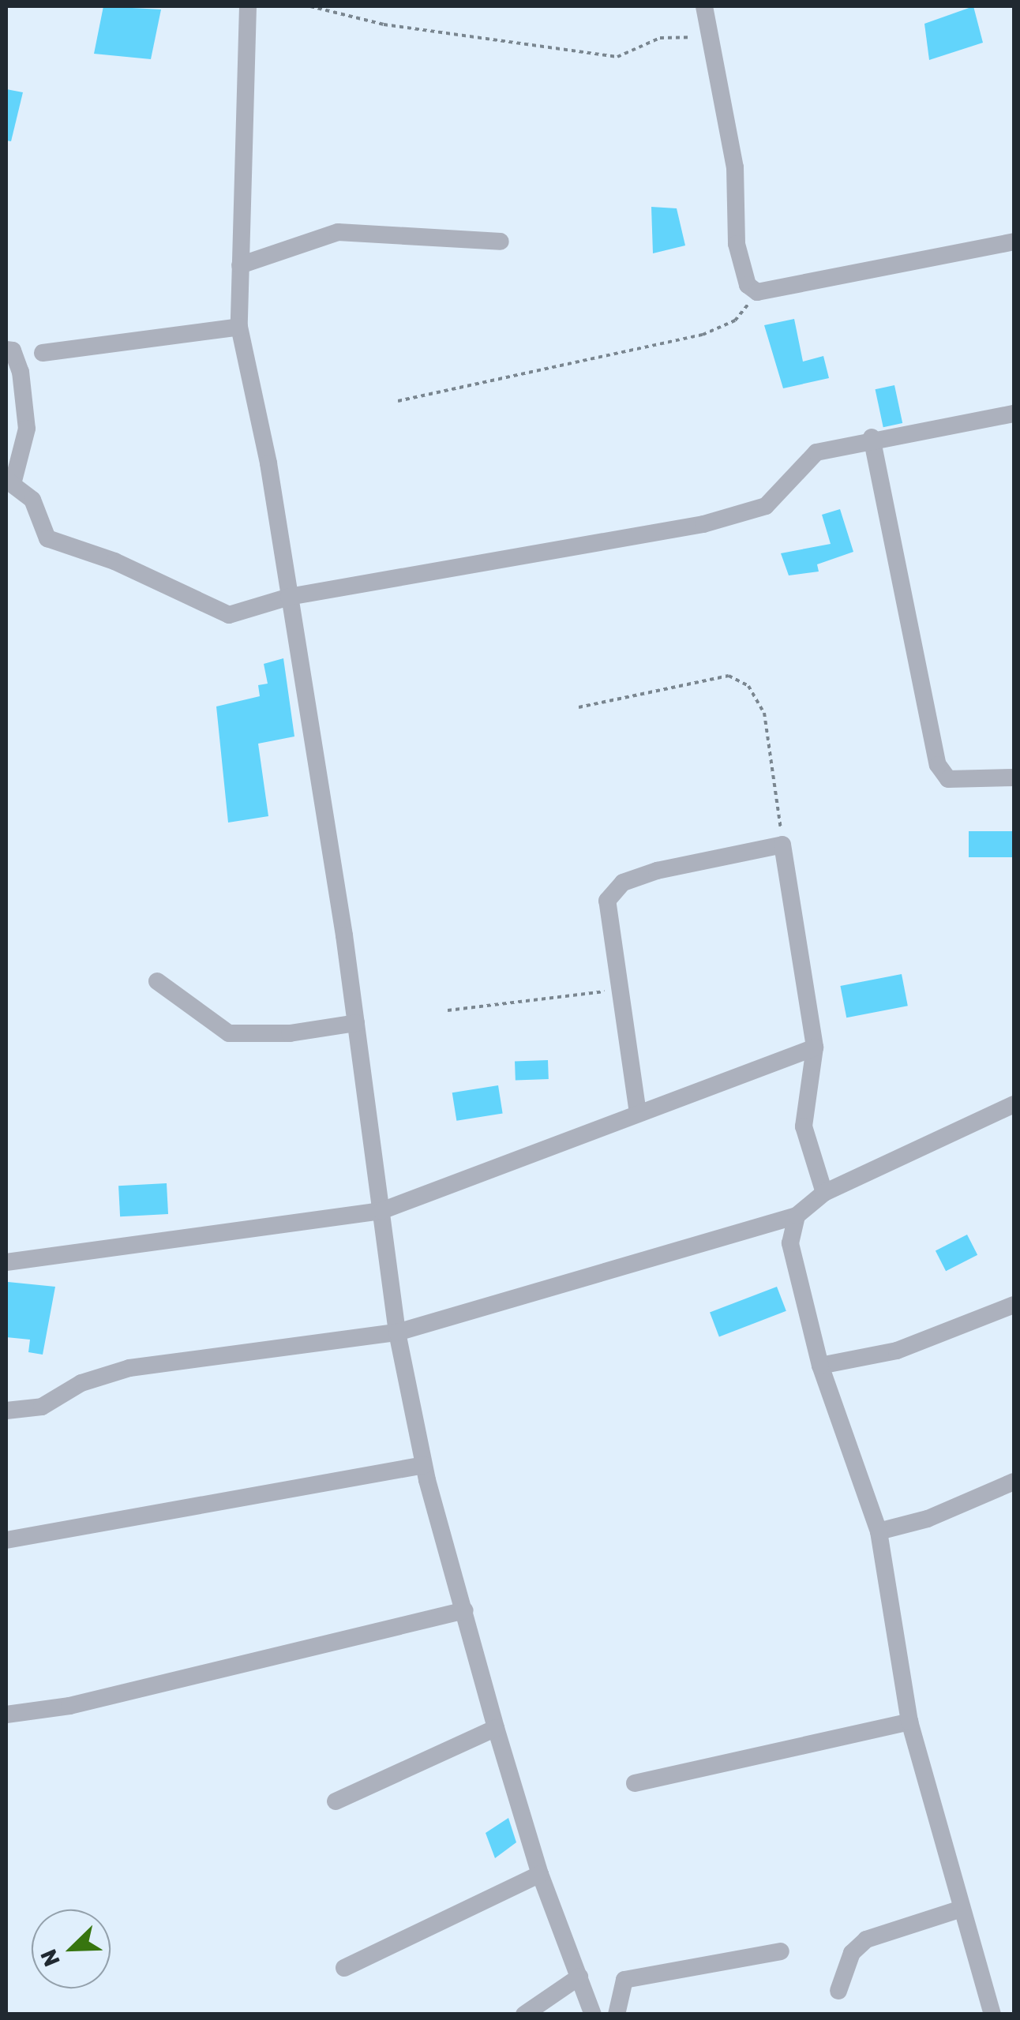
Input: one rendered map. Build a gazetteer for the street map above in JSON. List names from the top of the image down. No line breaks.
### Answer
{"north":"bottom left"}
